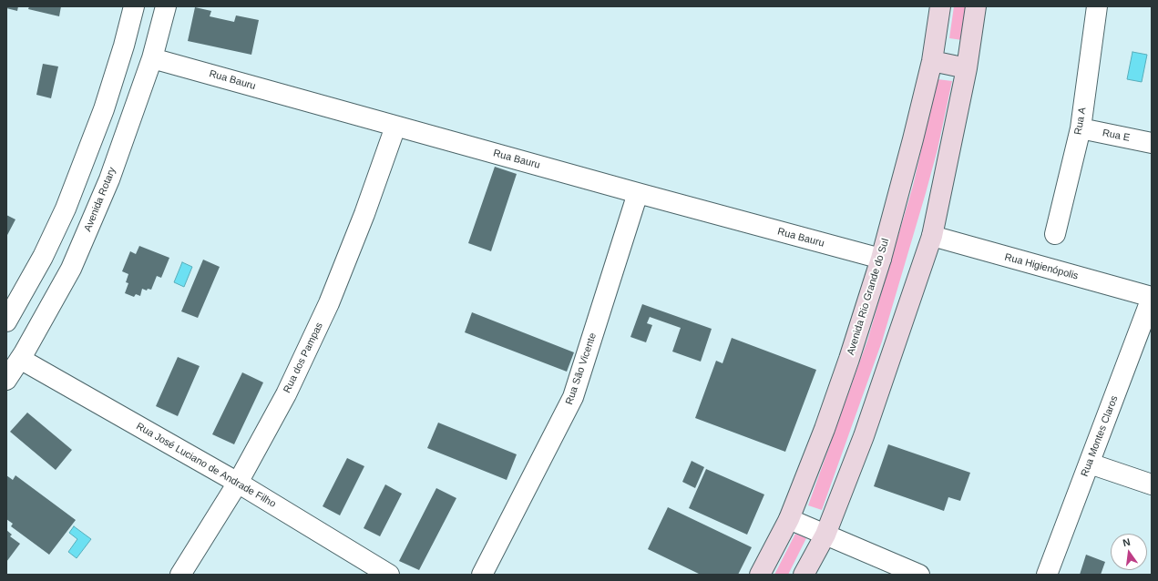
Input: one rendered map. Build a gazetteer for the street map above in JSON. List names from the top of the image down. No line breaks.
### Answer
{"streets":{"street":["Rua Bauru","Rua A","Rua E","Avenida Rotary","Rua Higienópolis","Avenida Rio Grande do Sul","Rua dos Pampas","Rua São Vicente","Rua Montes Claros","Rua José Luciano de Andrade Filho"]},"crossings":[["Rua Bauru","Avenida Rotary"],["Rua Bauru","Avenida Rio Grande do Sul"],["Rua Bauru","Rua dos Pampas"],["Rua Bauru","Rua São Vicente"],["Rua A","Rua E"],["Avenida Rotary","Rua José Luciano de Andrade Filho"],["Rua Higienópolis","Rua Montes Claros"],["Rua dos Pampas","Rua José Luciano de Andrade Filho"]],"north":"top"}
